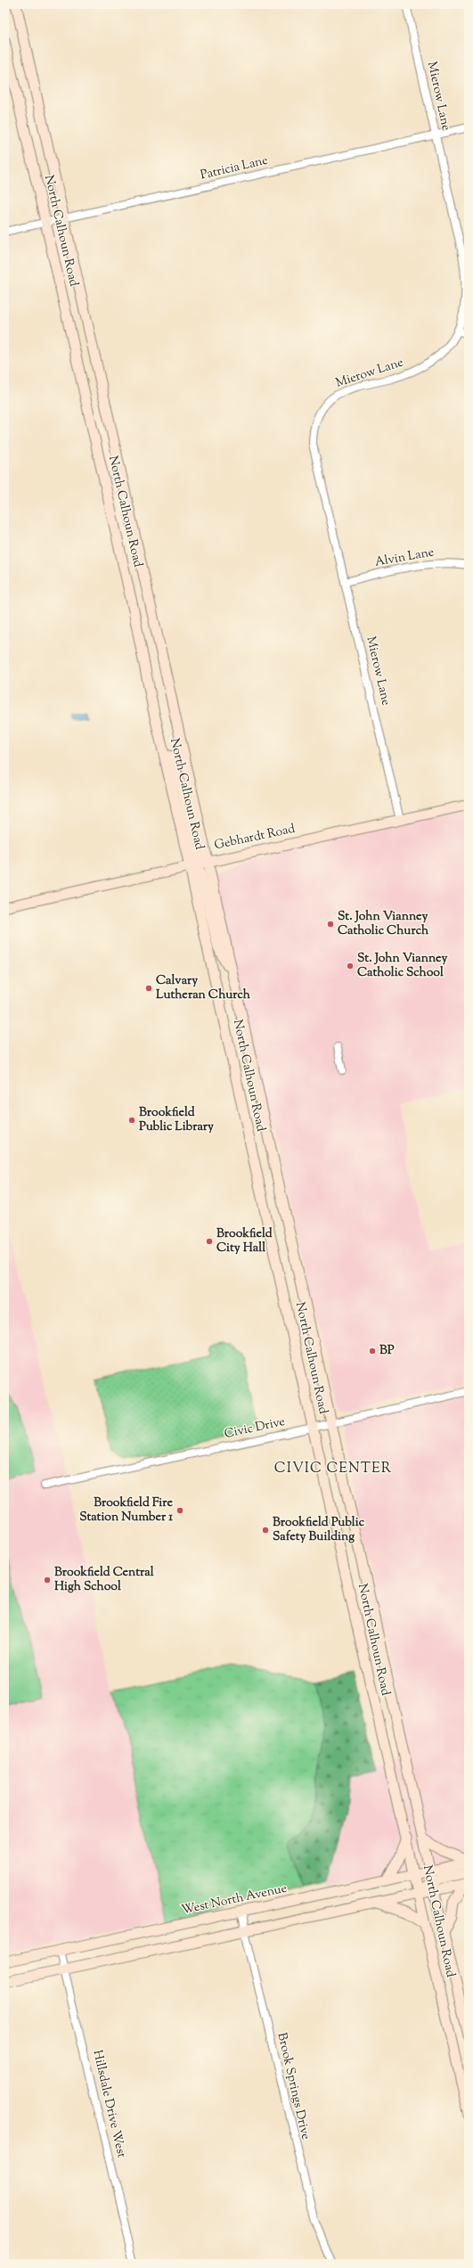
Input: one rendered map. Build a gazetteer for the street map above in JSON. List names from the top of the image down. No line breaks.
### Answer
{"streets":{"main road":["North Calhoun Road","Gebhardt Road","West North Avenue"],"street":["Mierow Lane","Patricia Lane","Alvin Lane","Civic Drive","Brook Springs Drive","Hillsdale Drive West"]},"crossings":[["Mierow Lane","Patricia Lane"],["Mierow Lane","Alvin Lane"],["Mierow Lane","Gebhardt Road"],["Patricia Lane","North Calhoun Road"],["North Calhoun Road","Gebhardt Road"],["North Calhoun Road","Civic Drive"],["North Calhoun Road","West North Avenue"],["West North Avenue","Brook Springs Drive"],["West North Avenue","Hillsdale Drive West"]],"districts":["CIVIC CENTER"],"places":["St. John Vianney Catholic Church","St. John Vianney Catholic School","Calvary Lutheran Church","Brookfield Public Library","Brookfield City Hall","BP","Brookfield Fire Station Number 1","Brookfield Public Safety Building","Brookfield Central High School"]}
